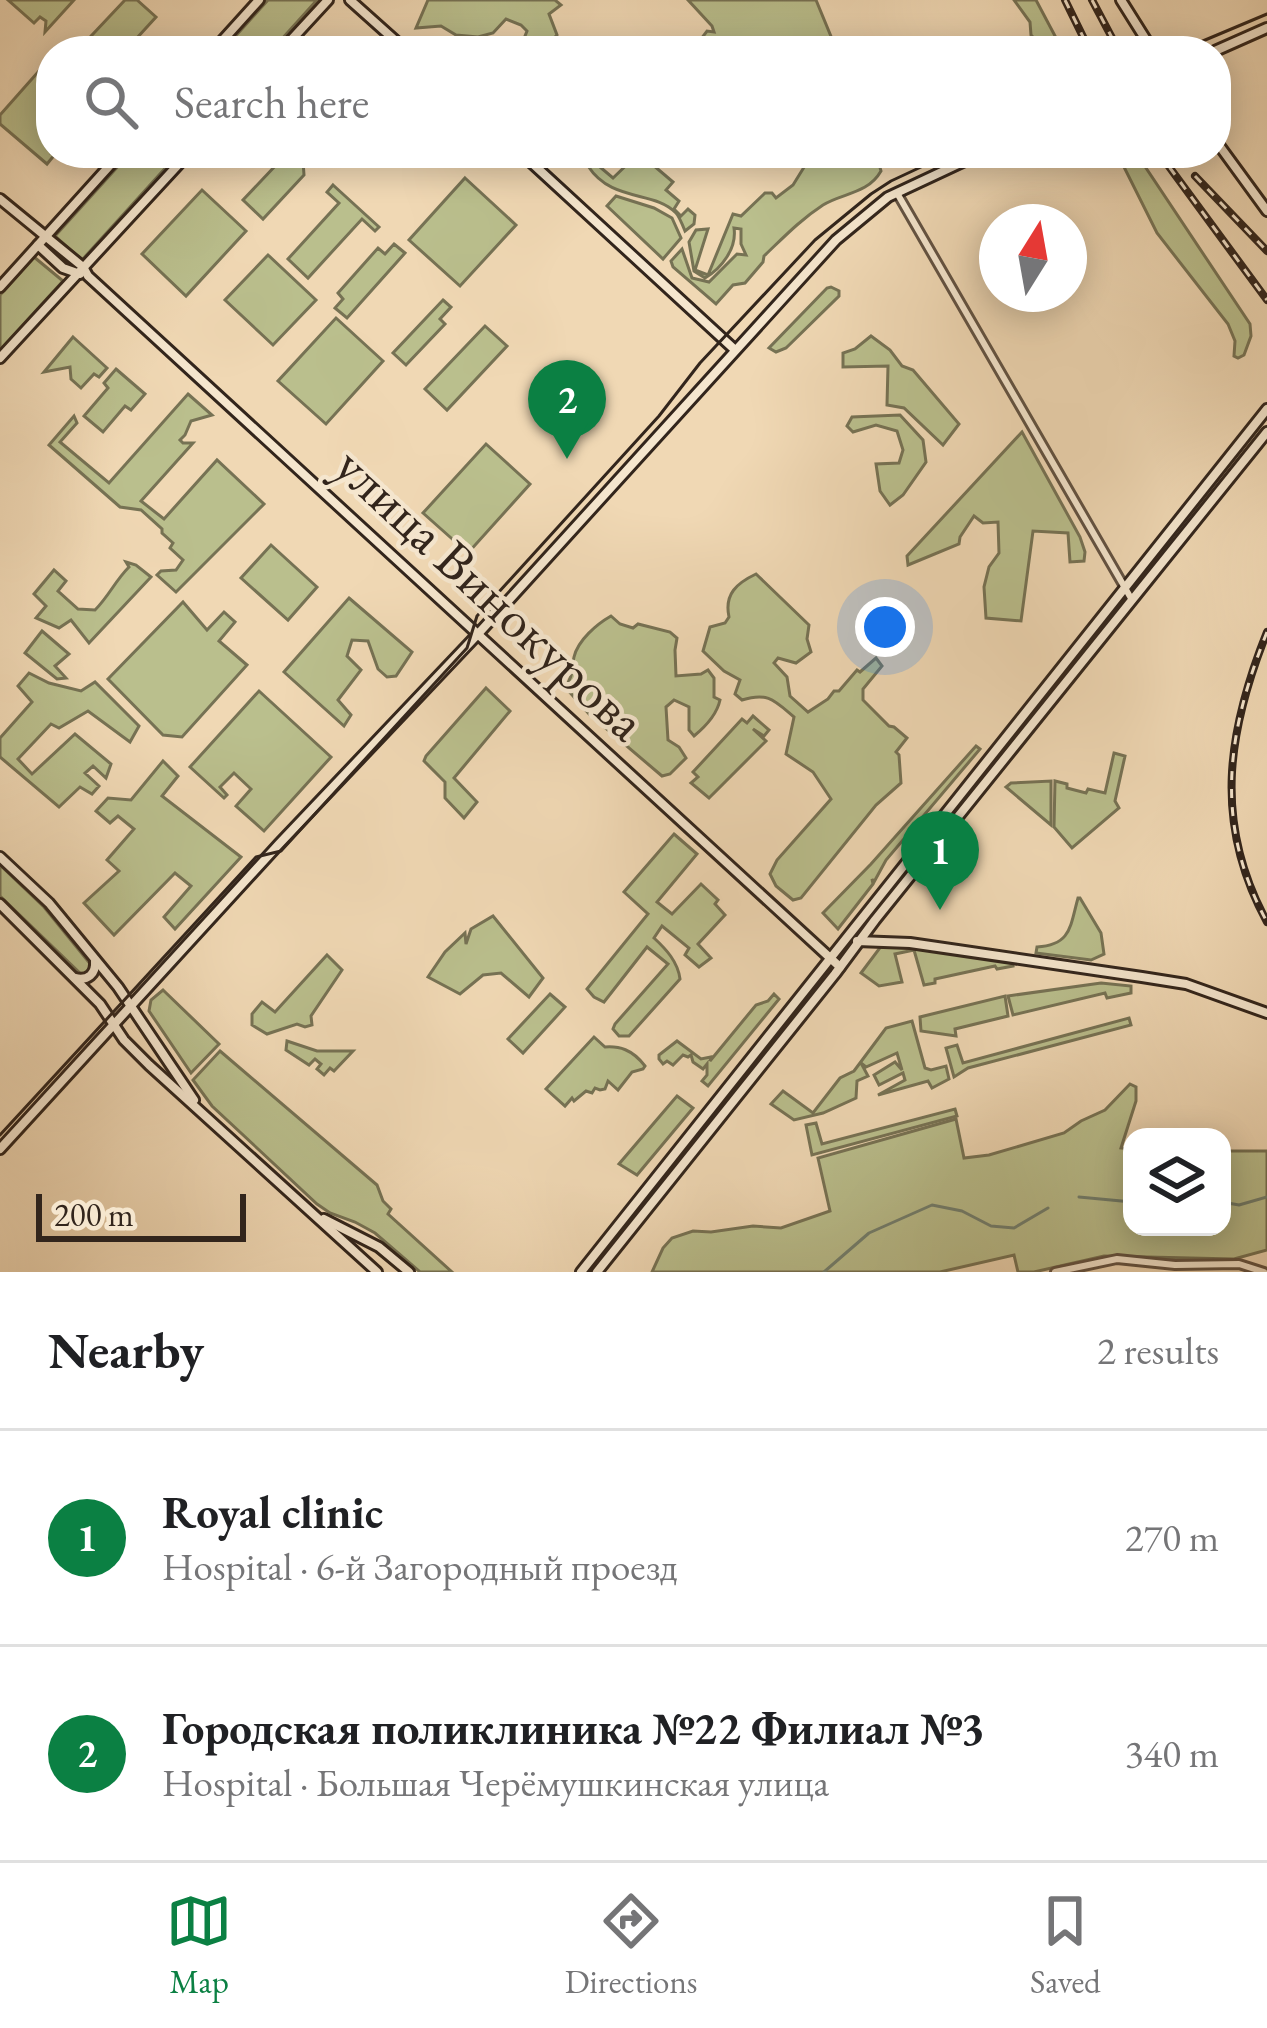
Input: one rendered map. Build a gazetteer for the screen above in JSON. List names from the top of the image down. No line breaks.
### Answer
{"streets":{"main road":["улица Винокурова"]},"scale_bar":"200 m","north":"top","page":{"search":"Search here","pins":["2","1"],"scale":"200 m","heading":["Nearby","2 results"],"list":[{"mark":"1","name":"Royal clinic","note":"Hospital · 6-й Загородный проезд","value":"270 m"},{"mark":"2","name":"Городская поликлиника №22 Филиал №3","note":"Hospital · Большая Черёмушкинская улица","value":"340 m"}],"nav":["Map","Directions","Saved"]}}
